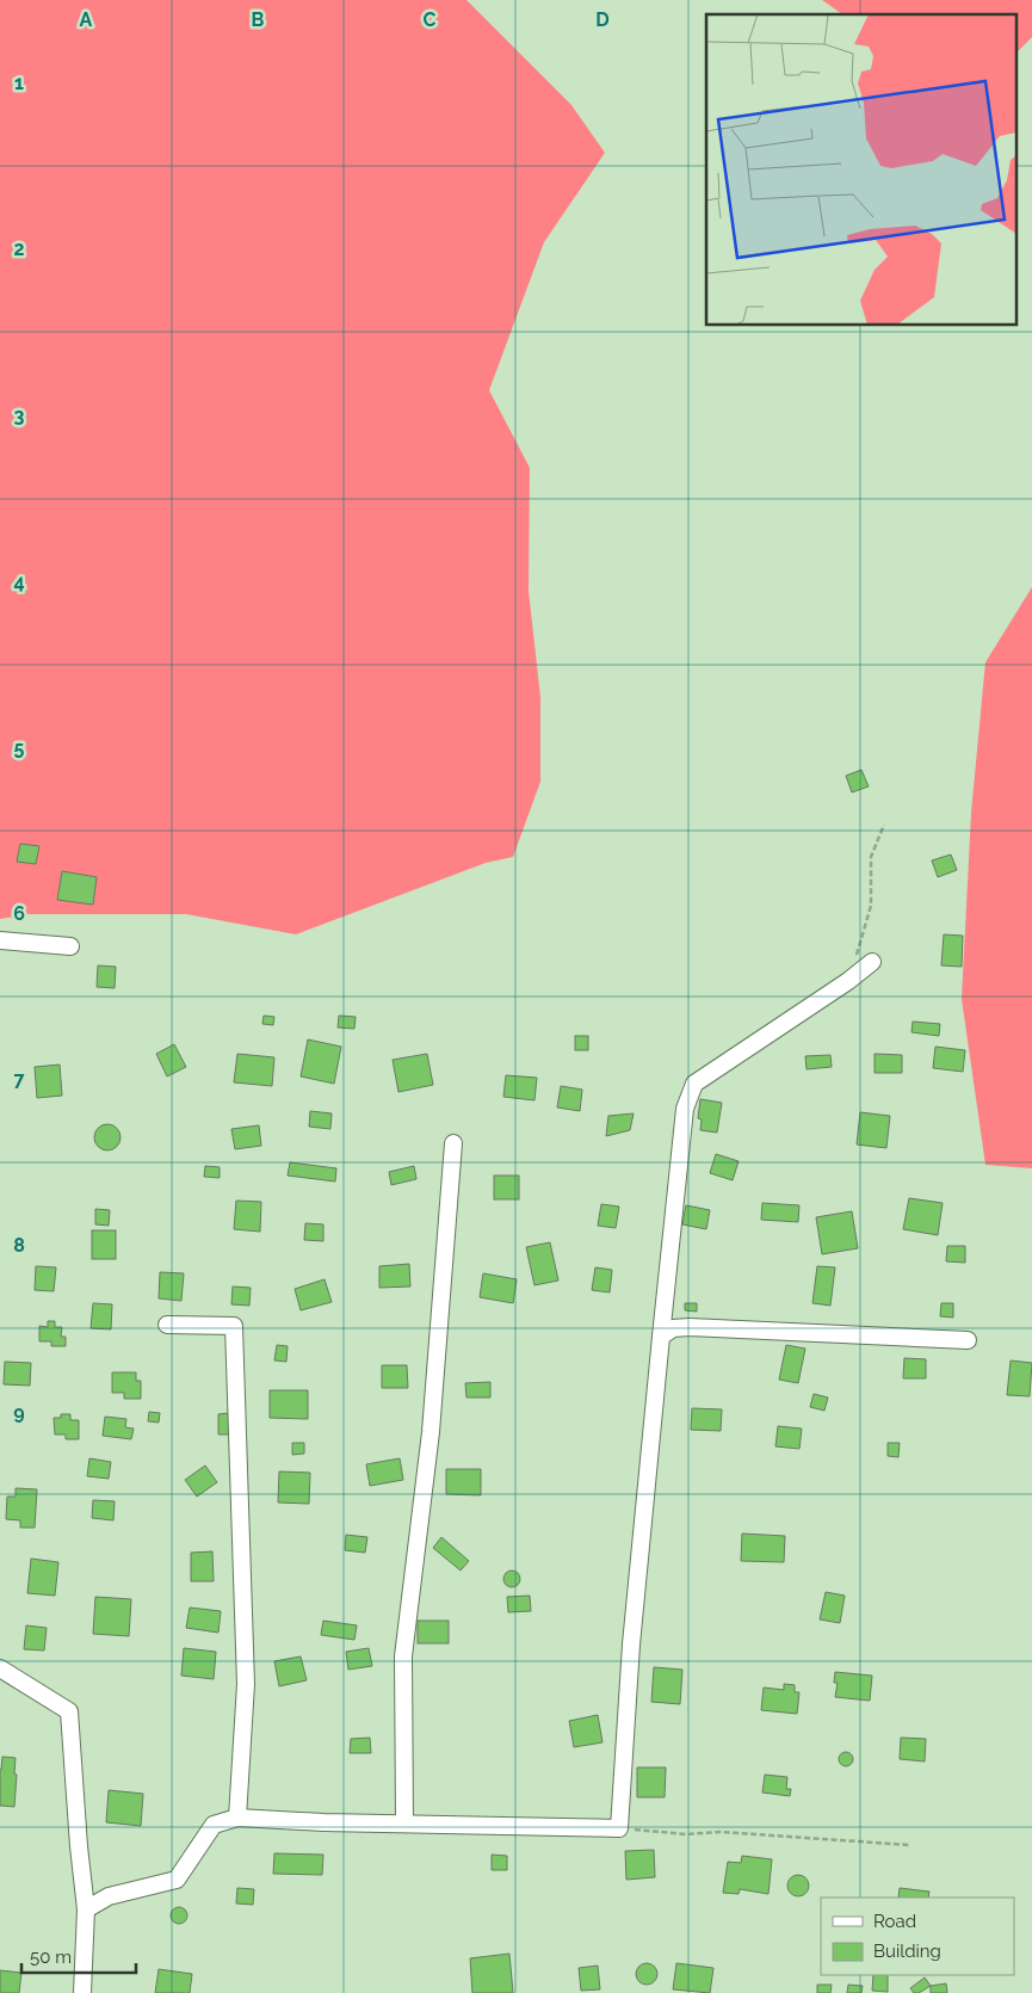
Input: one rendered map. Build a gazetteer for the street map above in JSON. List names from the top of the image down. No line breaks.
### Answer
{"legend":["Road","Building"],"scale_bar":"50 m","grid":{"columns":["A","B","C","D"],"rows":["1","2","3","4","5","6","7","8","9"]}}
